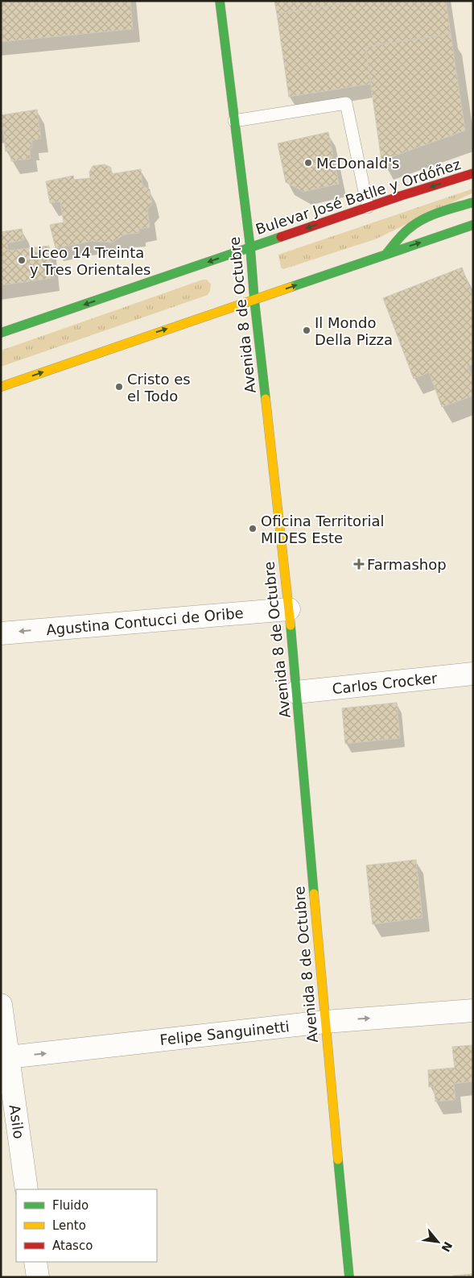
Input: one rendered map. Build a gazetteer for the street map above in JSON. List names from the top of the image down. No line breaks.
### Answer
{"streets":{"main road":["Bulevar José Batlle y Ordóñez","Avenida 8 de Octubre"],"street":["Agustina Contucci de Oribe","Carlos Crocker","Felipe Sanguinetti","Asilo"]},"crossings":[["Bulevar José Batlle y Ordóñez","Avenida 8 de Octubre"],["Avenida 8 de Octubre","Agustina Contucci de Oribe"],["Avenida 8 de Octubre","Carlos Crocker"],["Avenida 8 de Octubre","Felipe Sanguinetti"],["Felipe Sanguinetti","Asilo"]],"one_way":["Agustina Contucci de Oribe","Felipe Sanguinetti"],"places":{"other":["McDonald's","Liceo 14 Treinta y Tres Orientales","Il Mondo Della Pizza","Cristo es el Todo","Oficina Territorial MIDES Este"],"health":["Farmashop"]},"legend":["Fluido","Lento","Atasco"],"north":"bottom right"}
